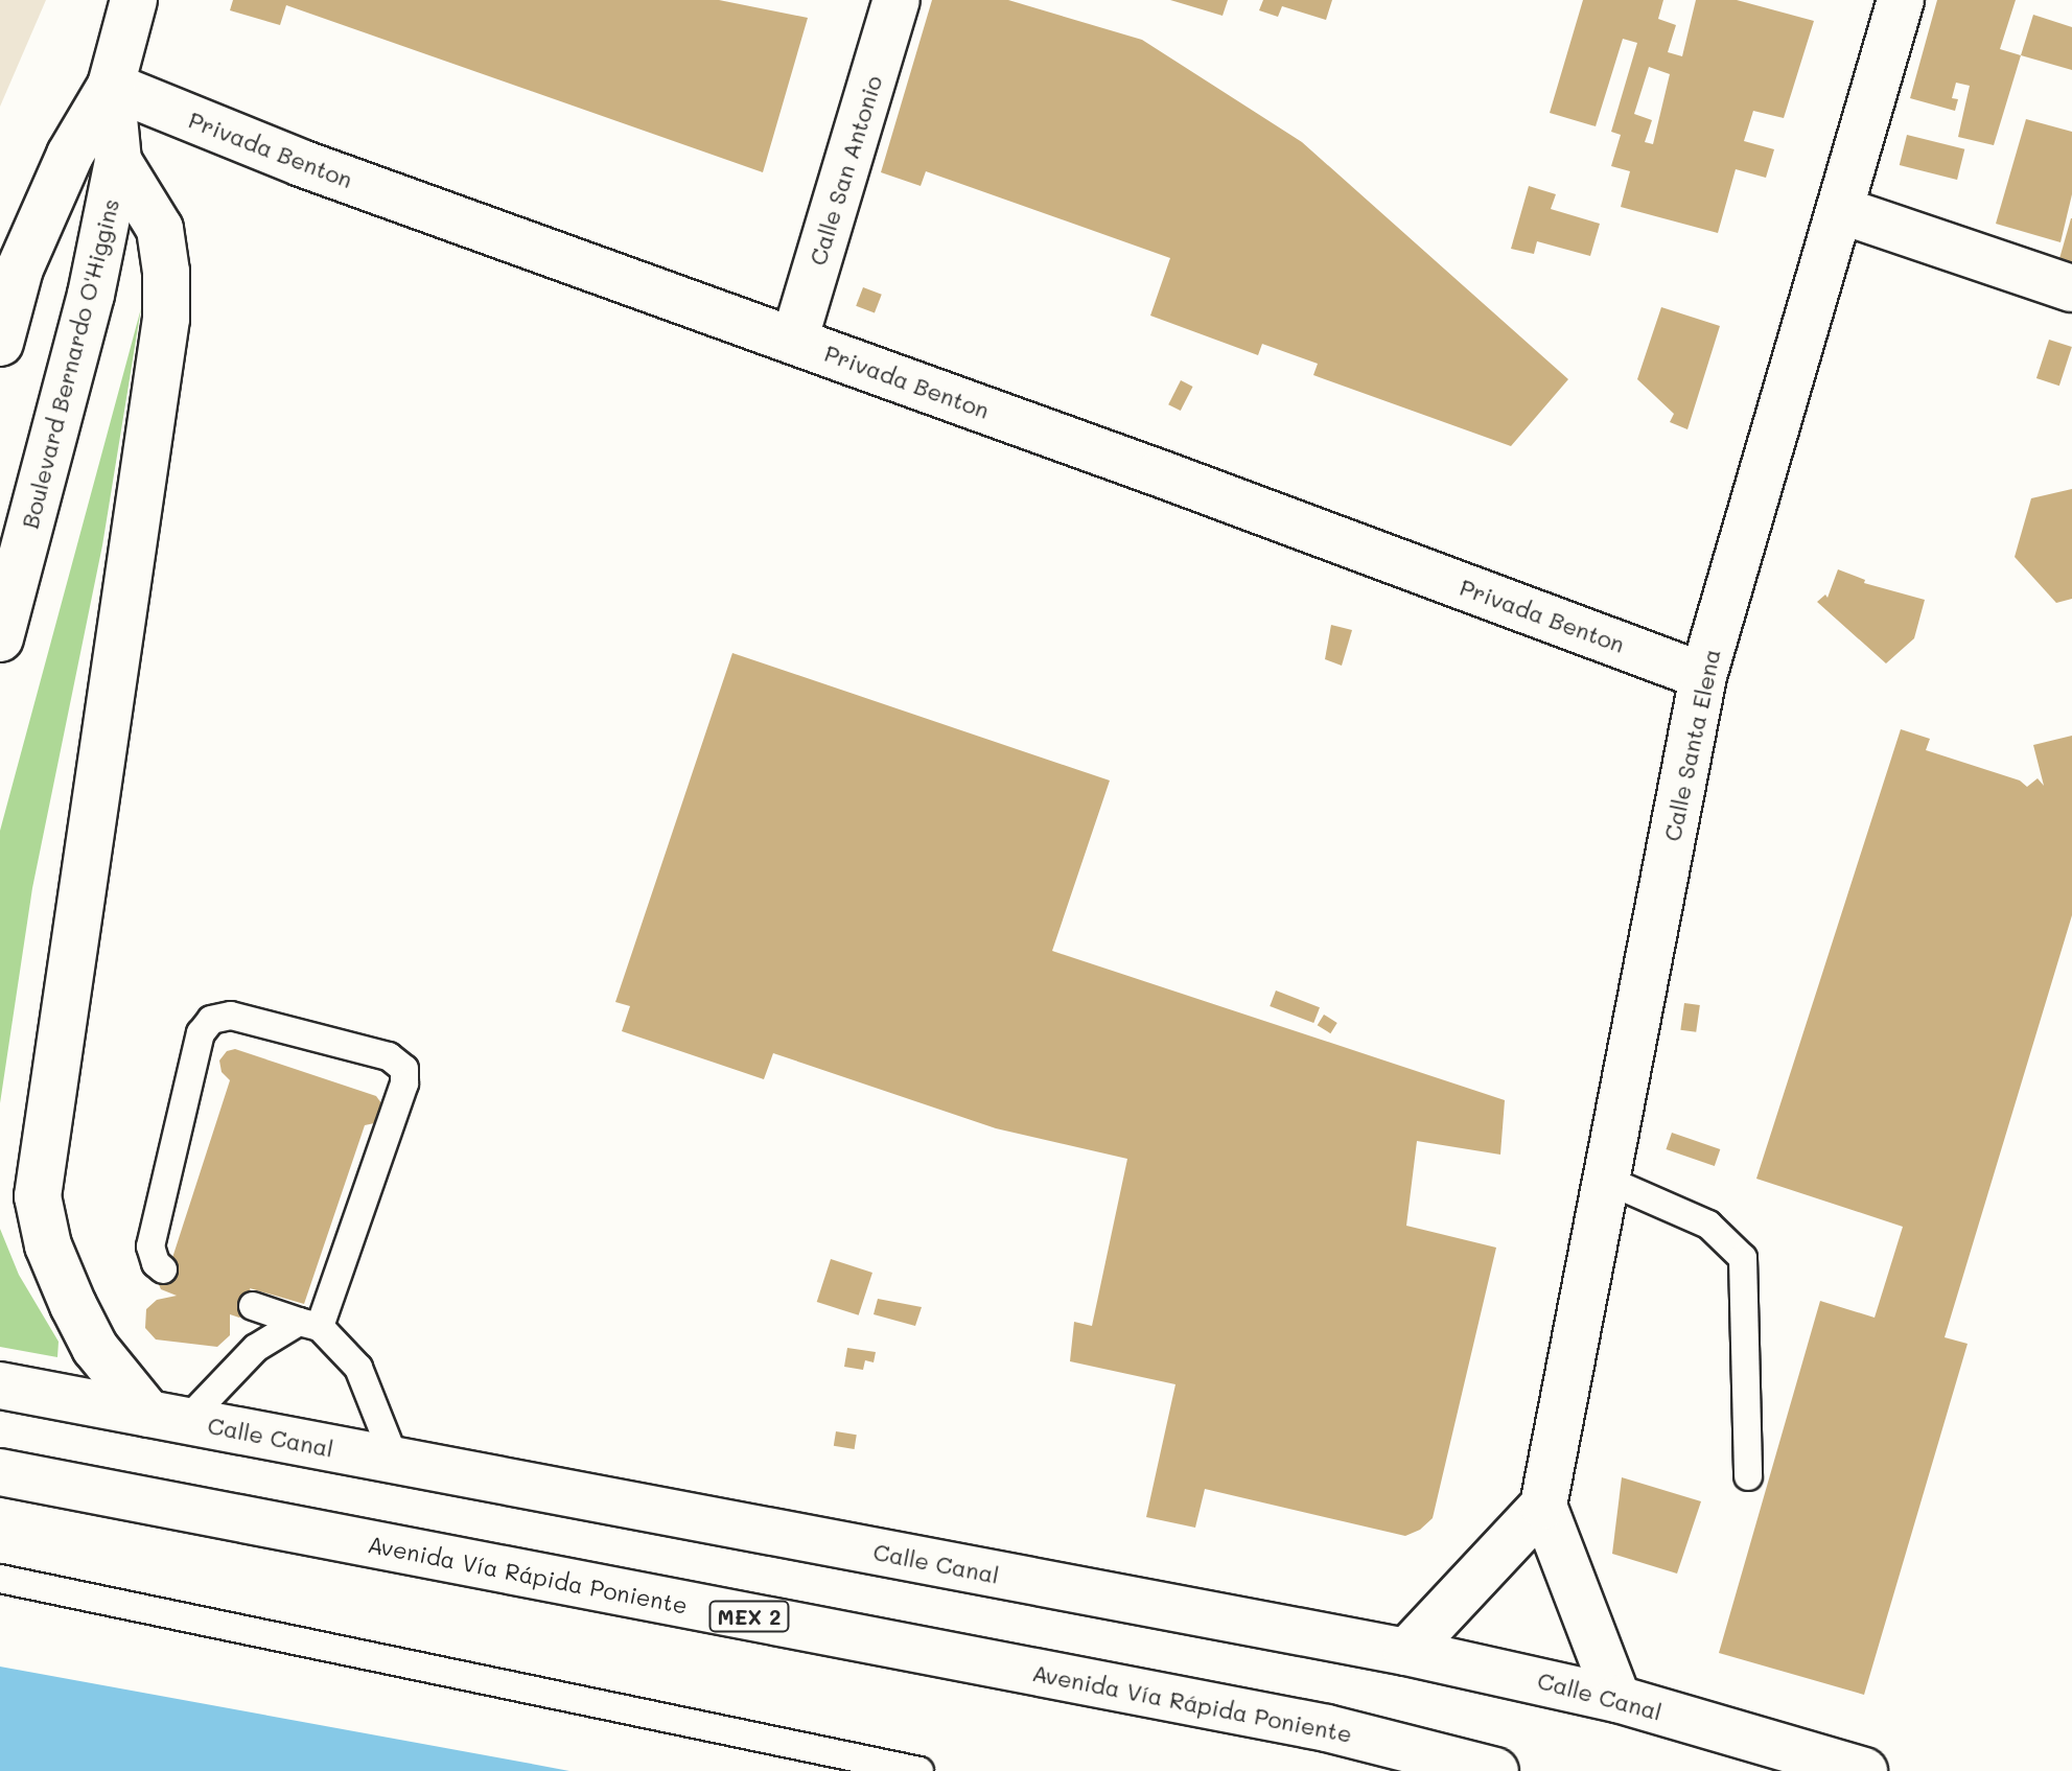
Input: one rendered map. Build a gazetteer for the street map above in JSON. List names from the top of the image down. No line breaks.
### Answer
{"streets":{"main road":["Privada Benton","Calle San Antonio","Boulevard Bernardo O'Higgins","Calle Santa Elena","Calle Canal","Avenida Vía Rápida Poniente","MEX 2"]},"crossings":[["Privada Benton","Calle San Antonio"],["Privada Benton","Boulevard Bernardo O'Higgins"],["Privada Benton","Calle Santa Elena"]]}
